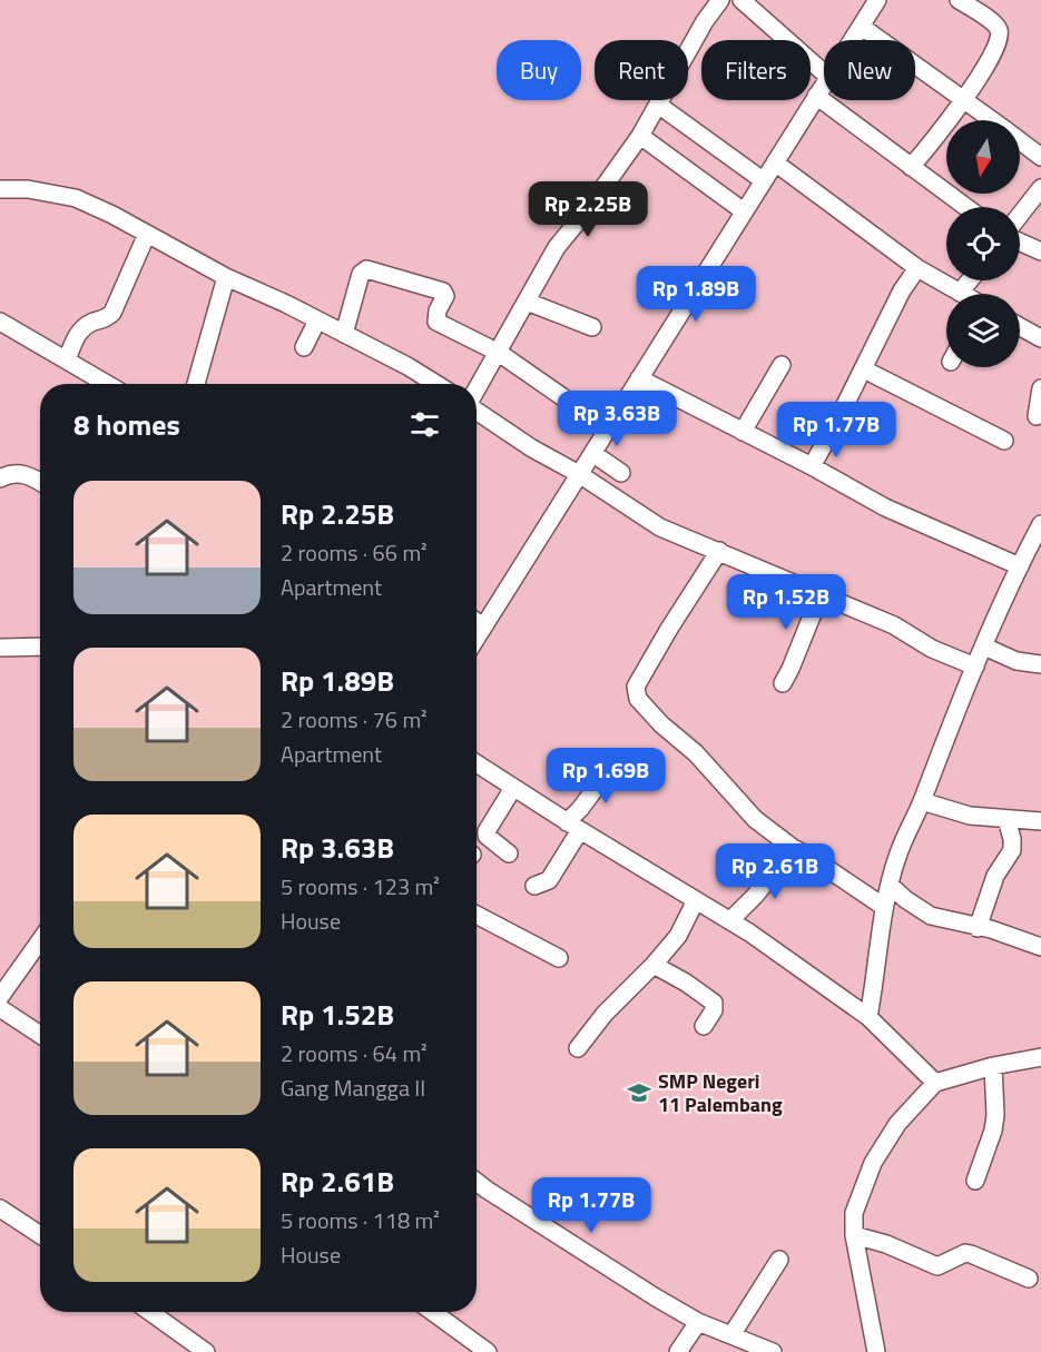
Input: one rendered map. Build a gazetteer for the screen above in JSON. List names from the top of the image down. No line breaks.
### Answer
{"places":{"school or university":["SMP Negeri 11 Palembang"]},"north":"bottom","page":{"chip":["Buy","Rent","Filters","New"],"price":["Rp 2.25B","Rp 1.89B","Rp 3.63B","Rp 1.77B","Rp 1.52B","Rp 1.69B","Rp 2.61B","Rp 1.77B"],"heading":"8 homes","list":[{"name":"Rp 2.25B","note":"2 rooms · 66 m² · Apartment"},{"name":"Rp 1.89B","note":"2 rooms · 76 m² · Apartment"},{"name":"Rp 3.63B","note":"5 rooms · 123 m² · House"},{"name":"Rp 1.52B","note":"2 rooms · 64 m² · Gang Mangga II"},{"name":"Rp 2.61B","note":"5 rooms · 118 m² · House"}]}}
